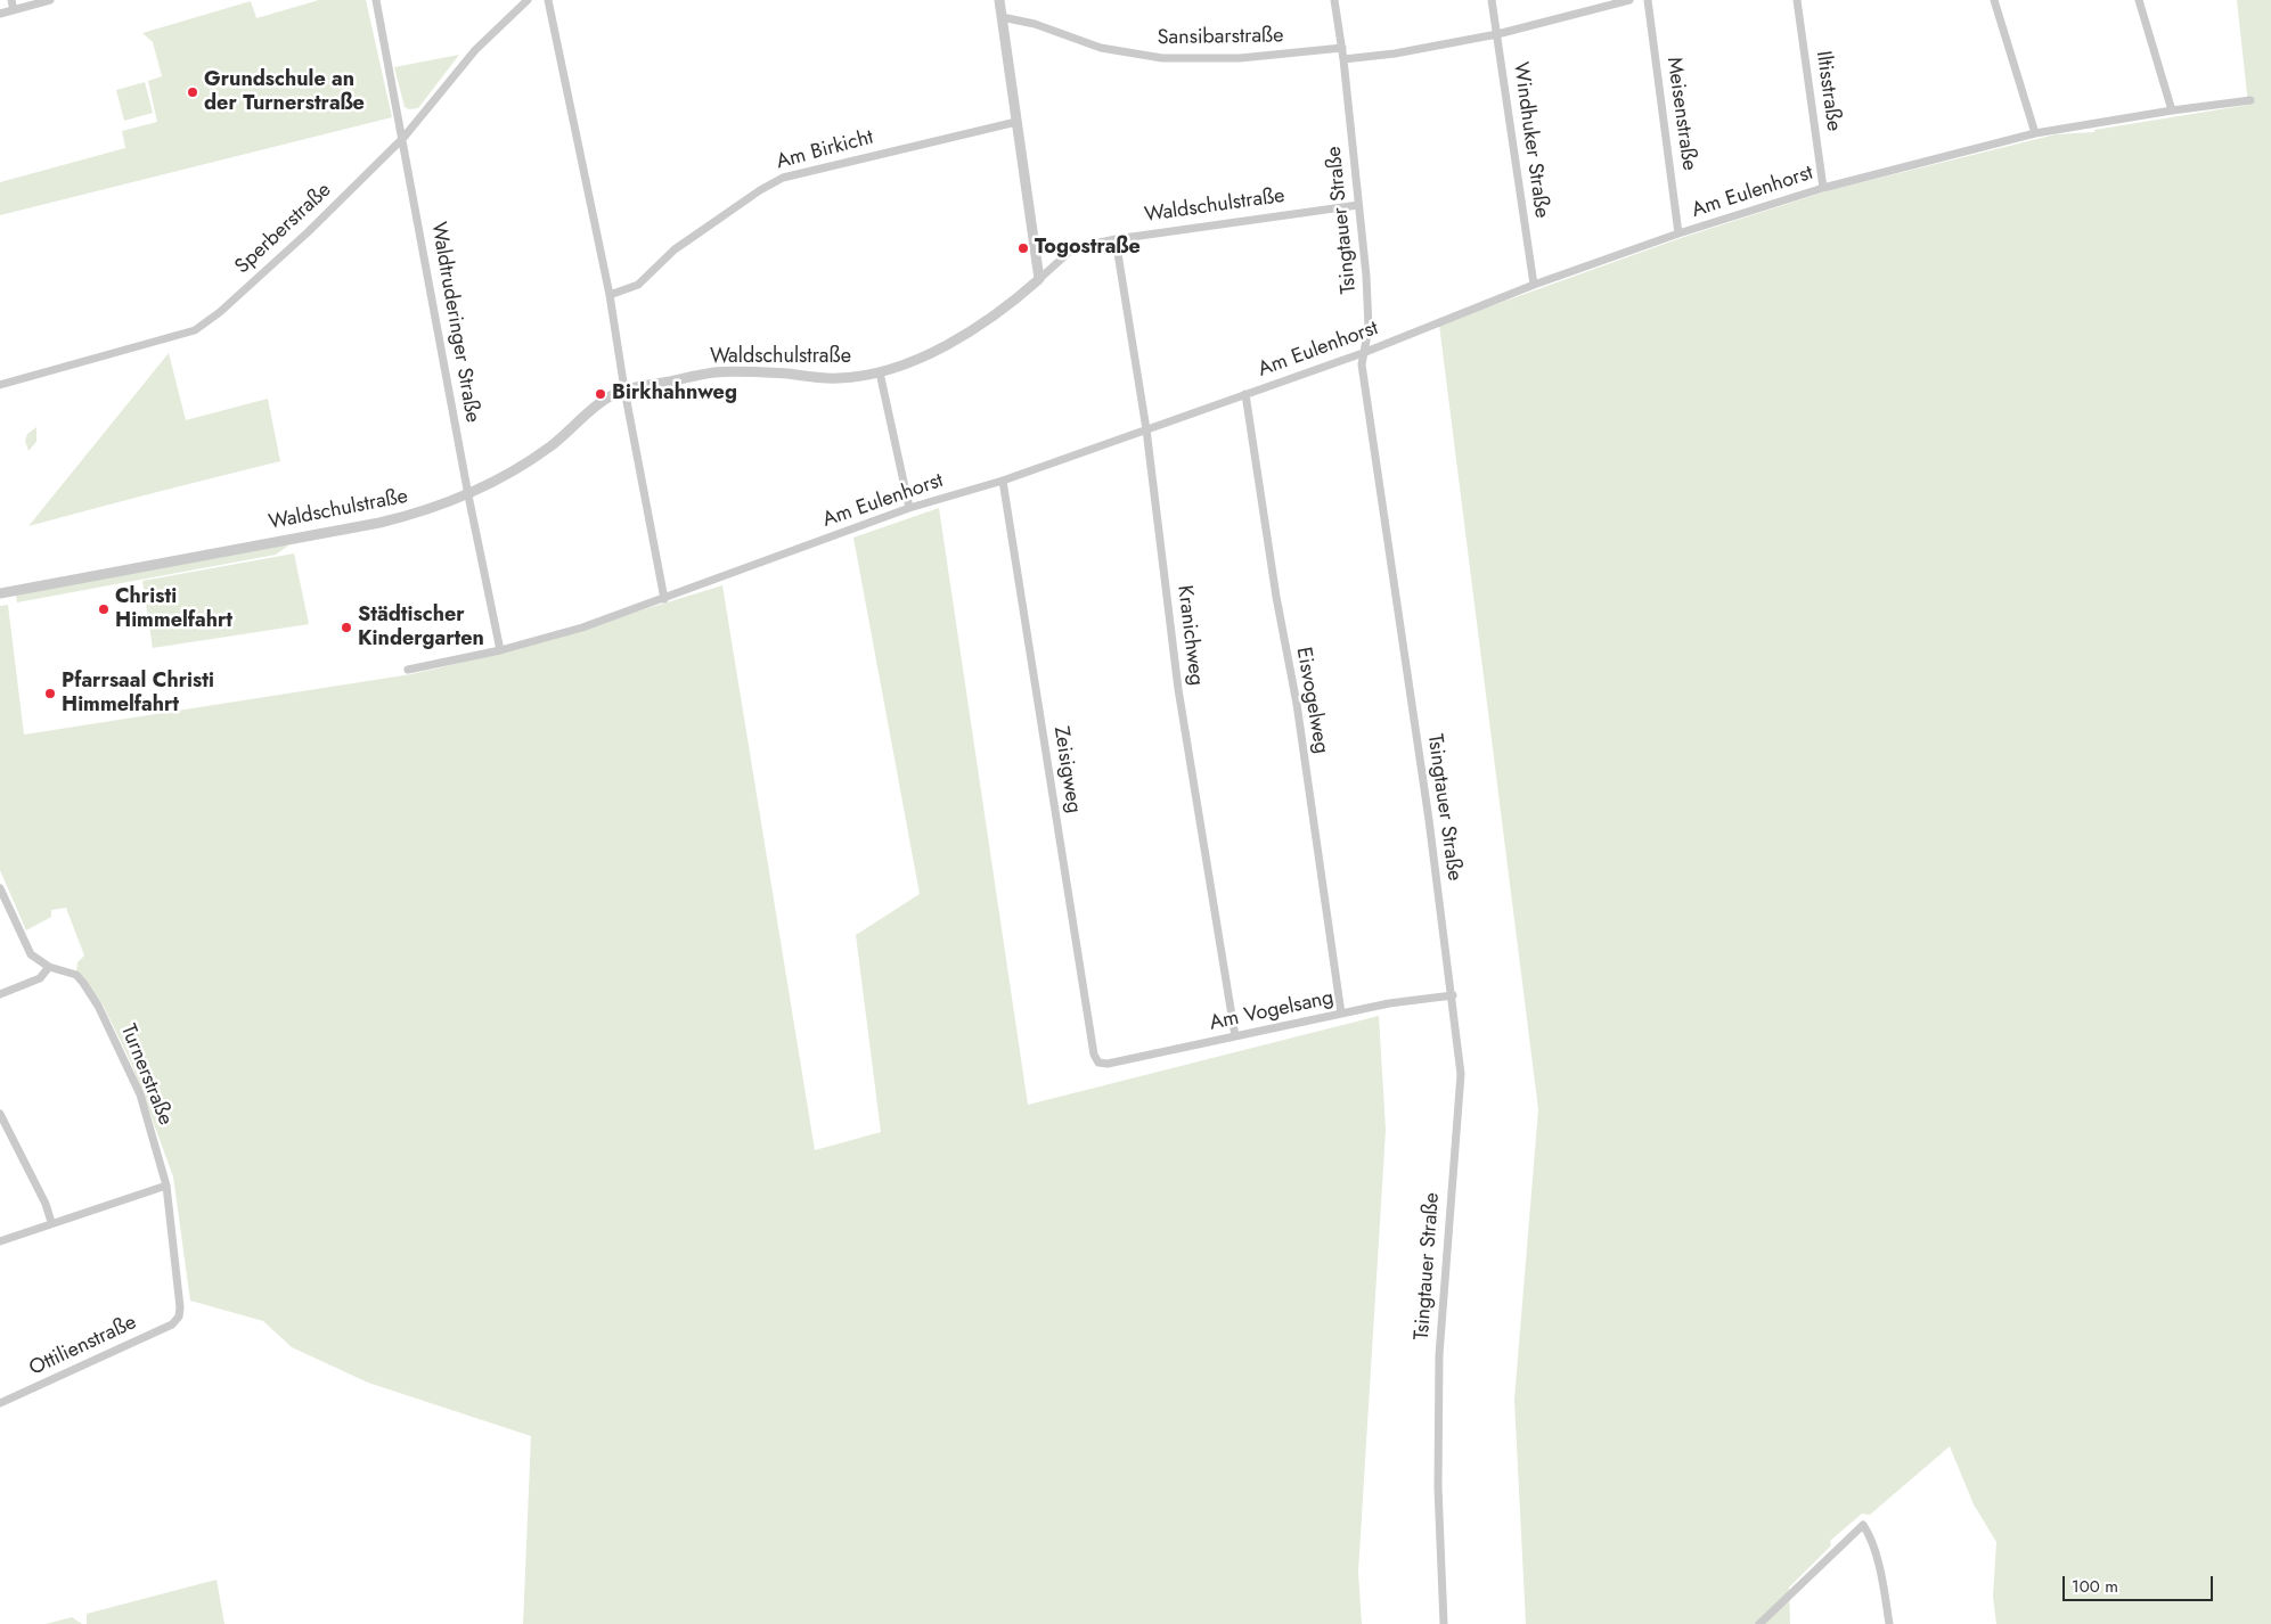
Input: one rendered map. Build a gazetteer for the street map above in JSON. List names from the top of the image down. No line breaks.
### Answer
{"streets":{"street":["Sansibarstraße","Iltisstraße","Meisenstraße","Windhuker Straße","Am Birkicht","Am Eulenhorst","Waldschulstraße","Tsingtauer Straße","Sperberstraße","Waldtruderinger Straße","Kranichweg","Eisvogelweg","Zeisigweg","Am Vogelsang","Turnerstraße","Ottilienstraße"]},"crossings":[["Sansibarstraße","Tsingtauer Straße"],["Iltisstraße","Am Eulenhorst"],["Meisenstraße","Am Eulenhorst"],["Windhuker Straße","Am Eulenhorst"],["Am Eulenhorst","Tsingtauer Straße"],["Am Eulenhorst","Waldtruderinger Straße"],["Am Eulenhorst","Kranichweg"],["Am Eulenhorst","Eisvogelweg"],["Am Eulenhorst","Zeisigweg"],["Waldschulstraße","Tsingtauer Straße"],["Waldschulstraße","Waldtruderinger Straße"],["Waldschulstraße","Kranichweg"],["Tsingtauer Straße","Am Vogelsang"],["Sperberstraße","Waldtruderinger Straße"],["Kranichweg","Am Vogelsang"],["Eisvogelweg","Am Vogelsang"],["Zeisigweg","Am Vogelsang"],["Turnerstraße","Ottilienstraße"]],"places":["Grundschule an der Turnerstraße","Togostraße","Birkhahnweg","Christi Himmelfahrt","Städtischer Kindergarten","Pfarrsaal Christi Himmelfahrt"],"scale_bar":"100 m"}
